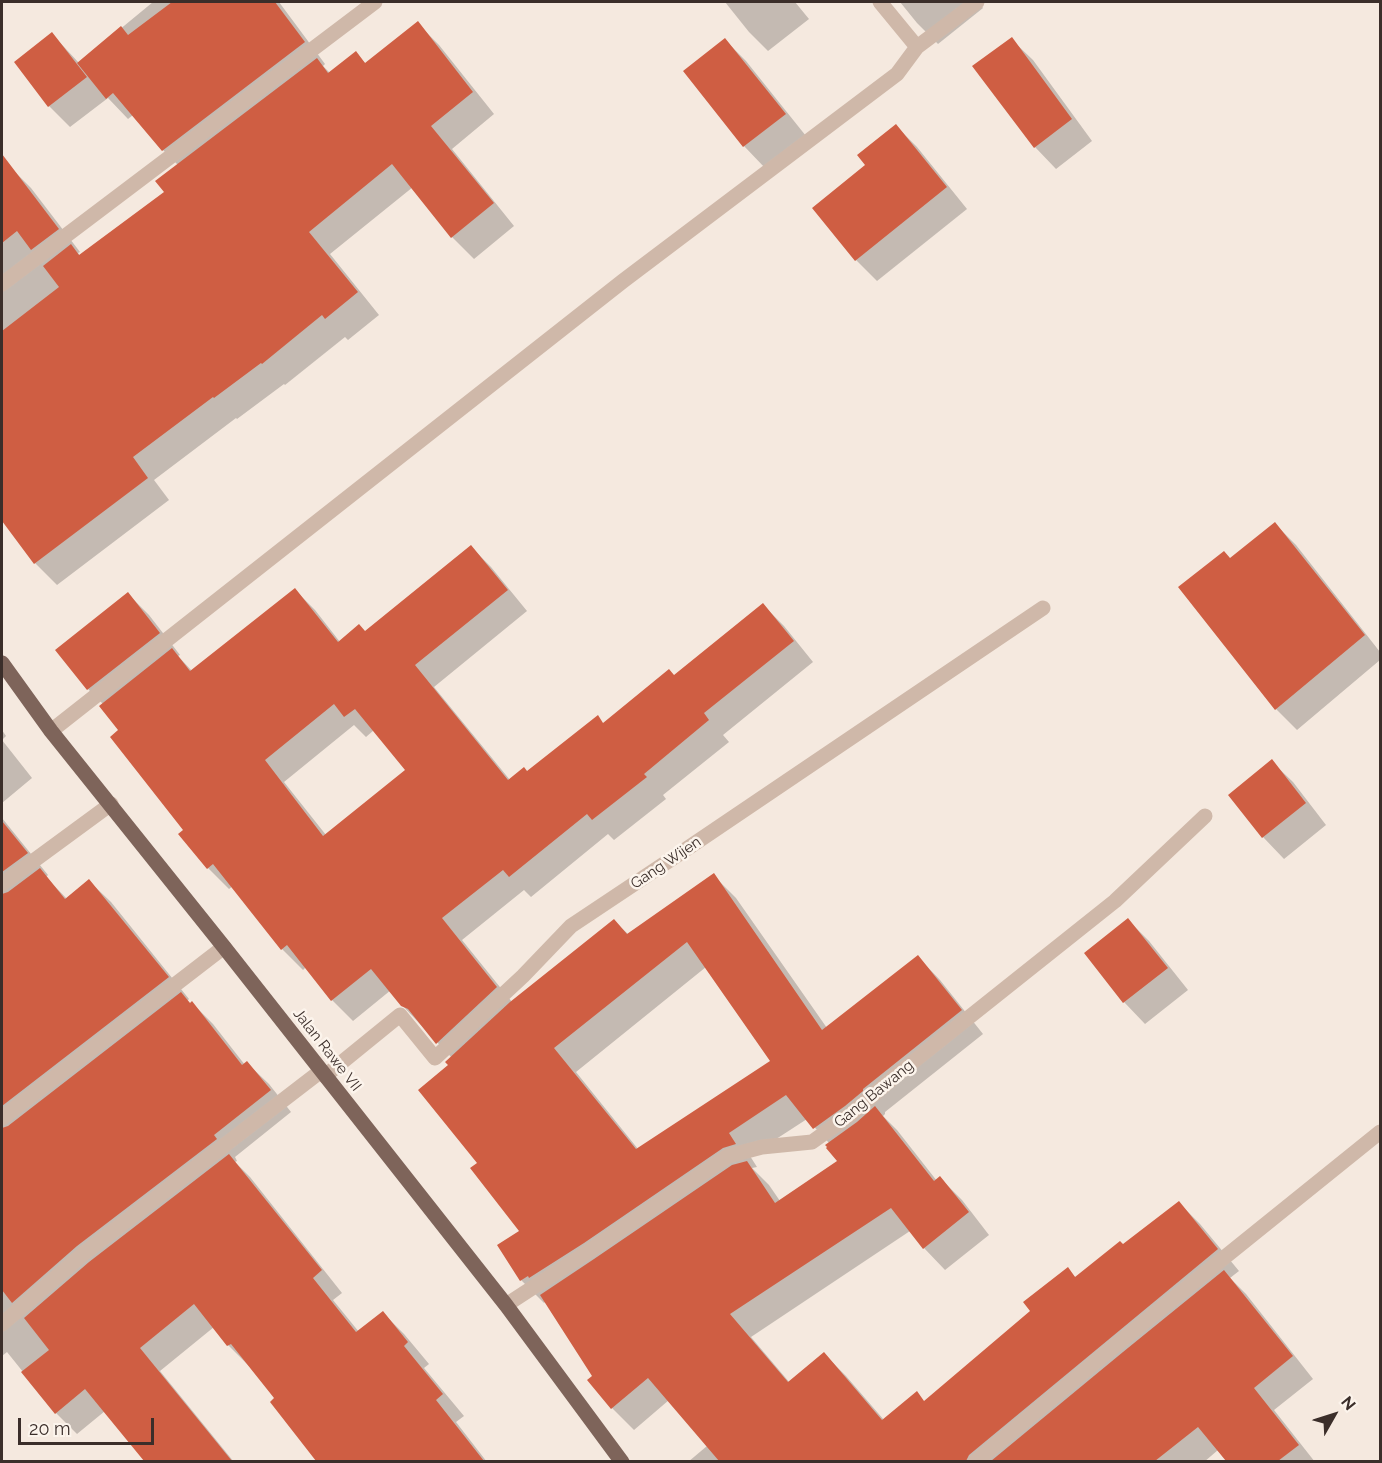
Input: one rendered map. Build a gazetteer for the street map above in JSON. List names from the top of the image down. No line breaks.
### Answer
{"streets":{"main road":["Jalan Rawe VII"],"street":["Gang Wijen","Gang Bawang"]},"crossings":[["Gang Wijen","Jalan Rawe VII"],["Jalan Rawe VII","Gang Bawang"]],"scale_bar":"20 m","north":"top right"}
